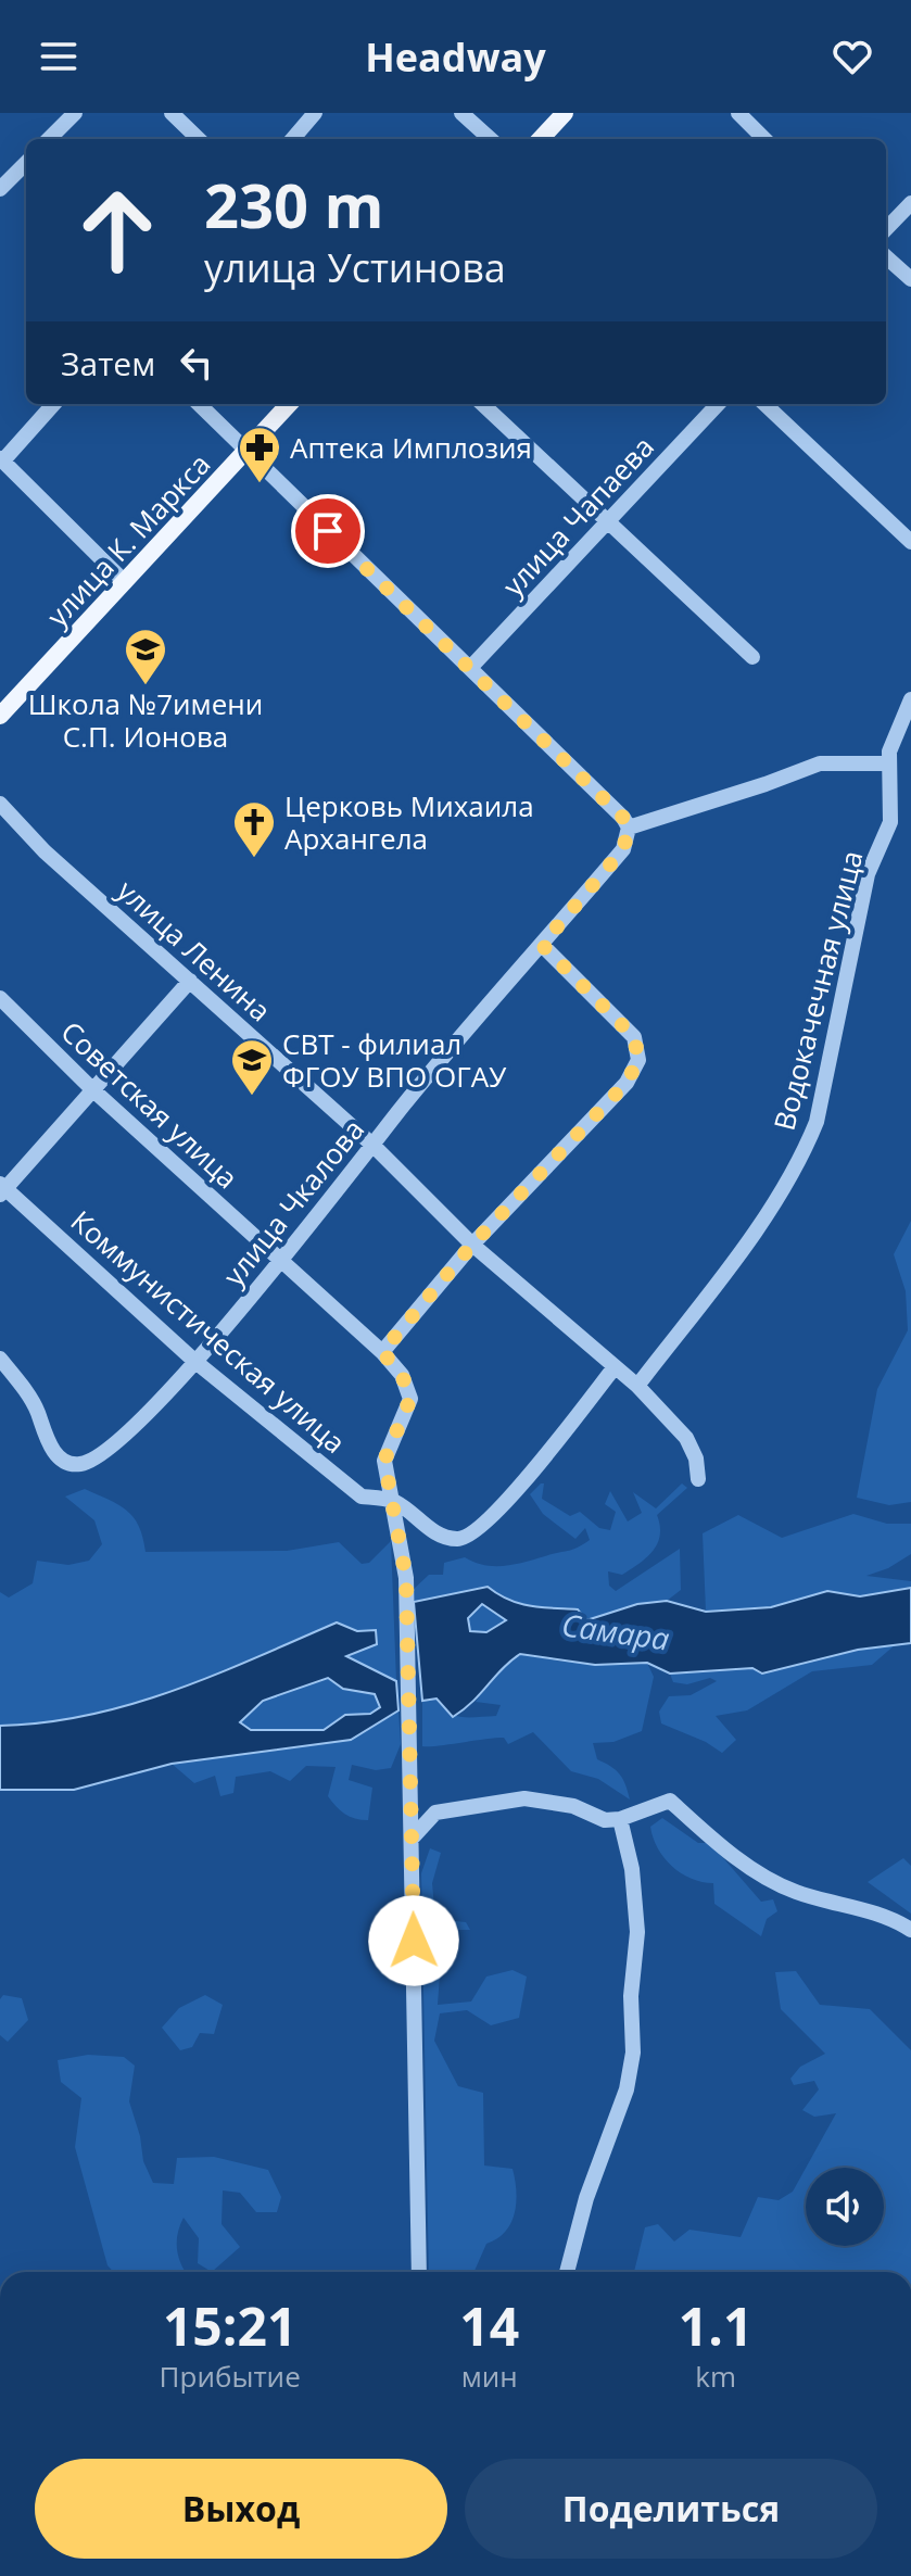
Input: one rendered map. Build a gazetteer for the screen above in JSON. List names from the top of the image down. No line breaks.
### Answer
{"streets":{"main road":["улица К. Маркса"],"street":["улица Чапаева","улица Ленина","Водокачечная улица","Советская улица","улица Чкалова","Коммунистическая улица"]},"crossings":[["улица Ленина","Водокачечная улица"],["улица Ленина","улица Чкалова"],["Советская улица","улица Чкалова"],["Советская улица","Коммунистическая улица"],["улица Чкалова","Коммунистическая улица"]],"water":["Самара"],"places":{"pharmacy":["Аптека Имплозия"],"school or university":["Школа №7имени С.П. Ионова","СВТ - филиал ФГОУ ВПО ОГАУ"],"church":["Церковь Михаила Архангела"]},"page":{"header":"Headway","turn":["230 m","улица Устинова"],"then":"Затем","eta":["15:21","Прибытие","14","мин","1.1","km"],"buttons":["Выход","Поделиться"]}}
